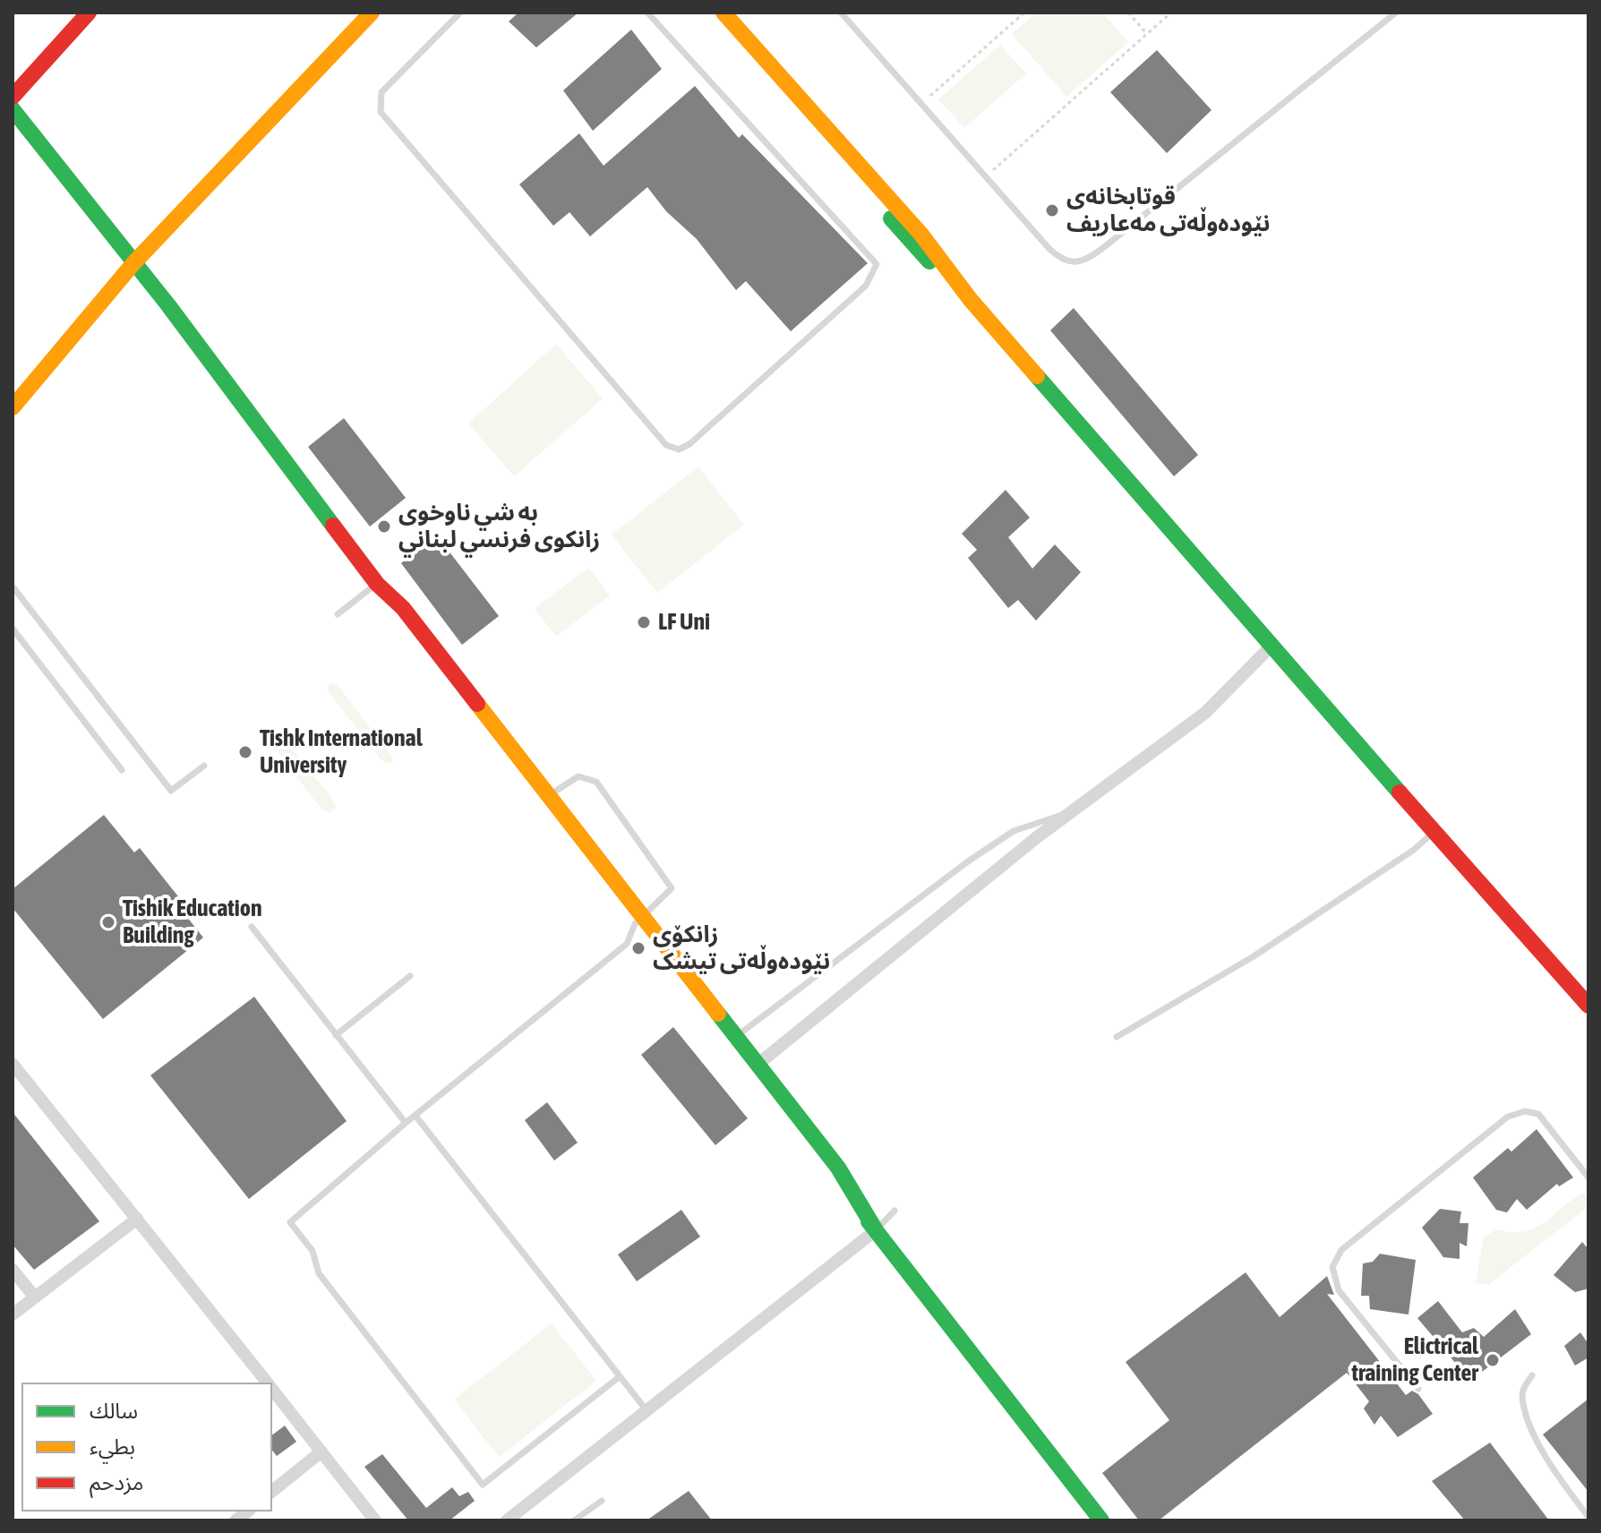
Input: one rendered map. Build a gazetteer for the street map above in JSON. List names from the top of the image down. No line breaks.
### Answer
{"places":["قوتابخانەی نێودەوڵەتی مەعاریف","به شي ناوخوى زانكوى فرنسي لبناني","LF Uni","Tishk International University","Tishik Education Building","زانکۆی نێودەوڵەتی تیشک","Elictrical training Center"],"legend":["سالك","بطيء","مزدحم"]}
